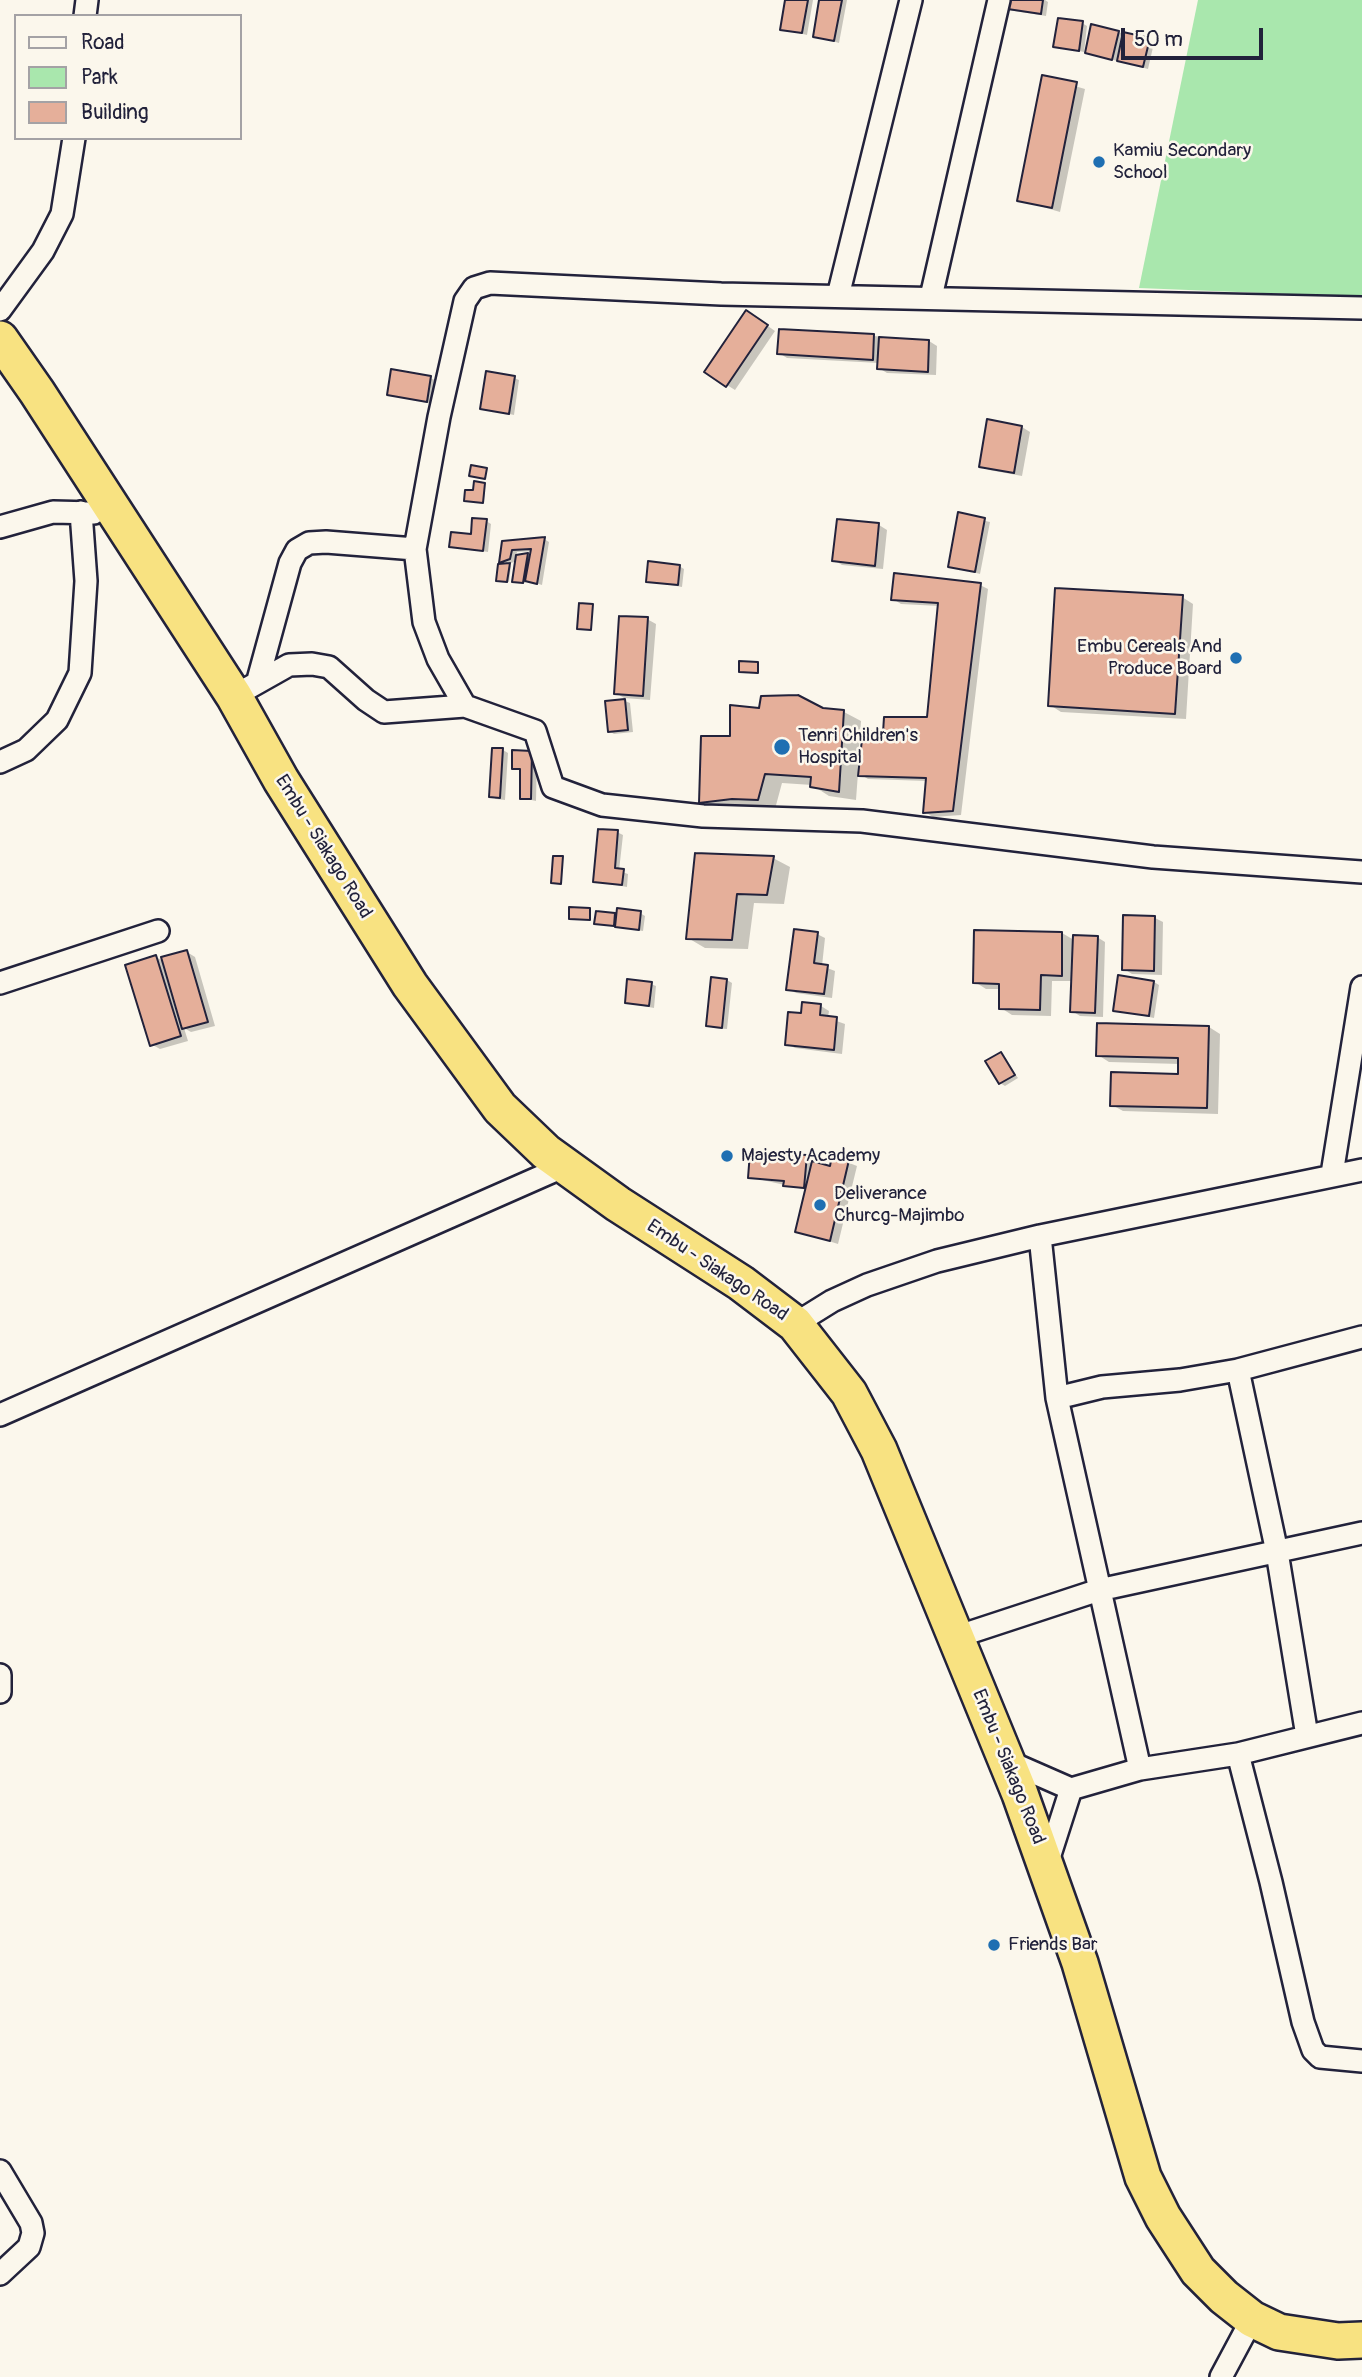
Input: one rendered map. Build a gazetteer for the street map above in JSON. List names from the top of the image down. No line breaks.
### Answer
{"streets":{"highway":["Embu - Siakago Road"]},"places":["Kamiu Secondary School","Embu Cereals And Produce Board","Tenri Children's Hospital","Majesty Academy","Deliverance Churcg-Majimbo","Friends Bar"],"legend":["Road","Park","Building"],"scale_bar":"50 m"}
